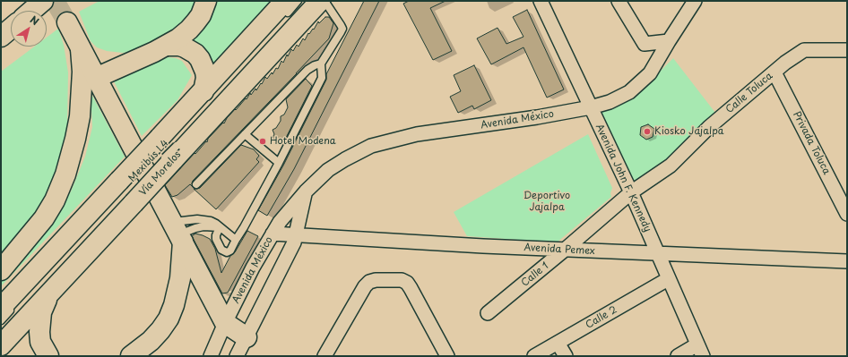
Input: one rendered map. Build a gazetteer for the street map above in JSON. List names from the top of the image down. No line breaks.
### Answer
{"streets":{"main road":["Vía Morelos"],"street":["Calle Toluca","Avenida México","Privada Toluca","Avenida John F. Kennedy","Avenida Pemex","Calle 1","Calle 2"],"lane":["Mexibús L4"]},"crossings":[["Calle Toluca","Privada Toluca"],["Calle Toluca","Avenida John F. Kennedy"],["Calle Toluca","Calle 1"],["Avenida México","Avenida John F. Kennedy"],["Avenida México","Avenida Pemex"],["Mexibús L4","Vía Morelos"],["Avenida John F. Kennedy","Avenida Pemex"],["Avenida John F. Kennedy","Calle 1"],["Avenida John F. Kennedy","Calle 2"],["Avenida Pemex","Calle 1"]],"parks":["Deportivo Jajalpa"],"places":["Kiosko Jajalpa","Hotel Modena"],"north":"top right"}
